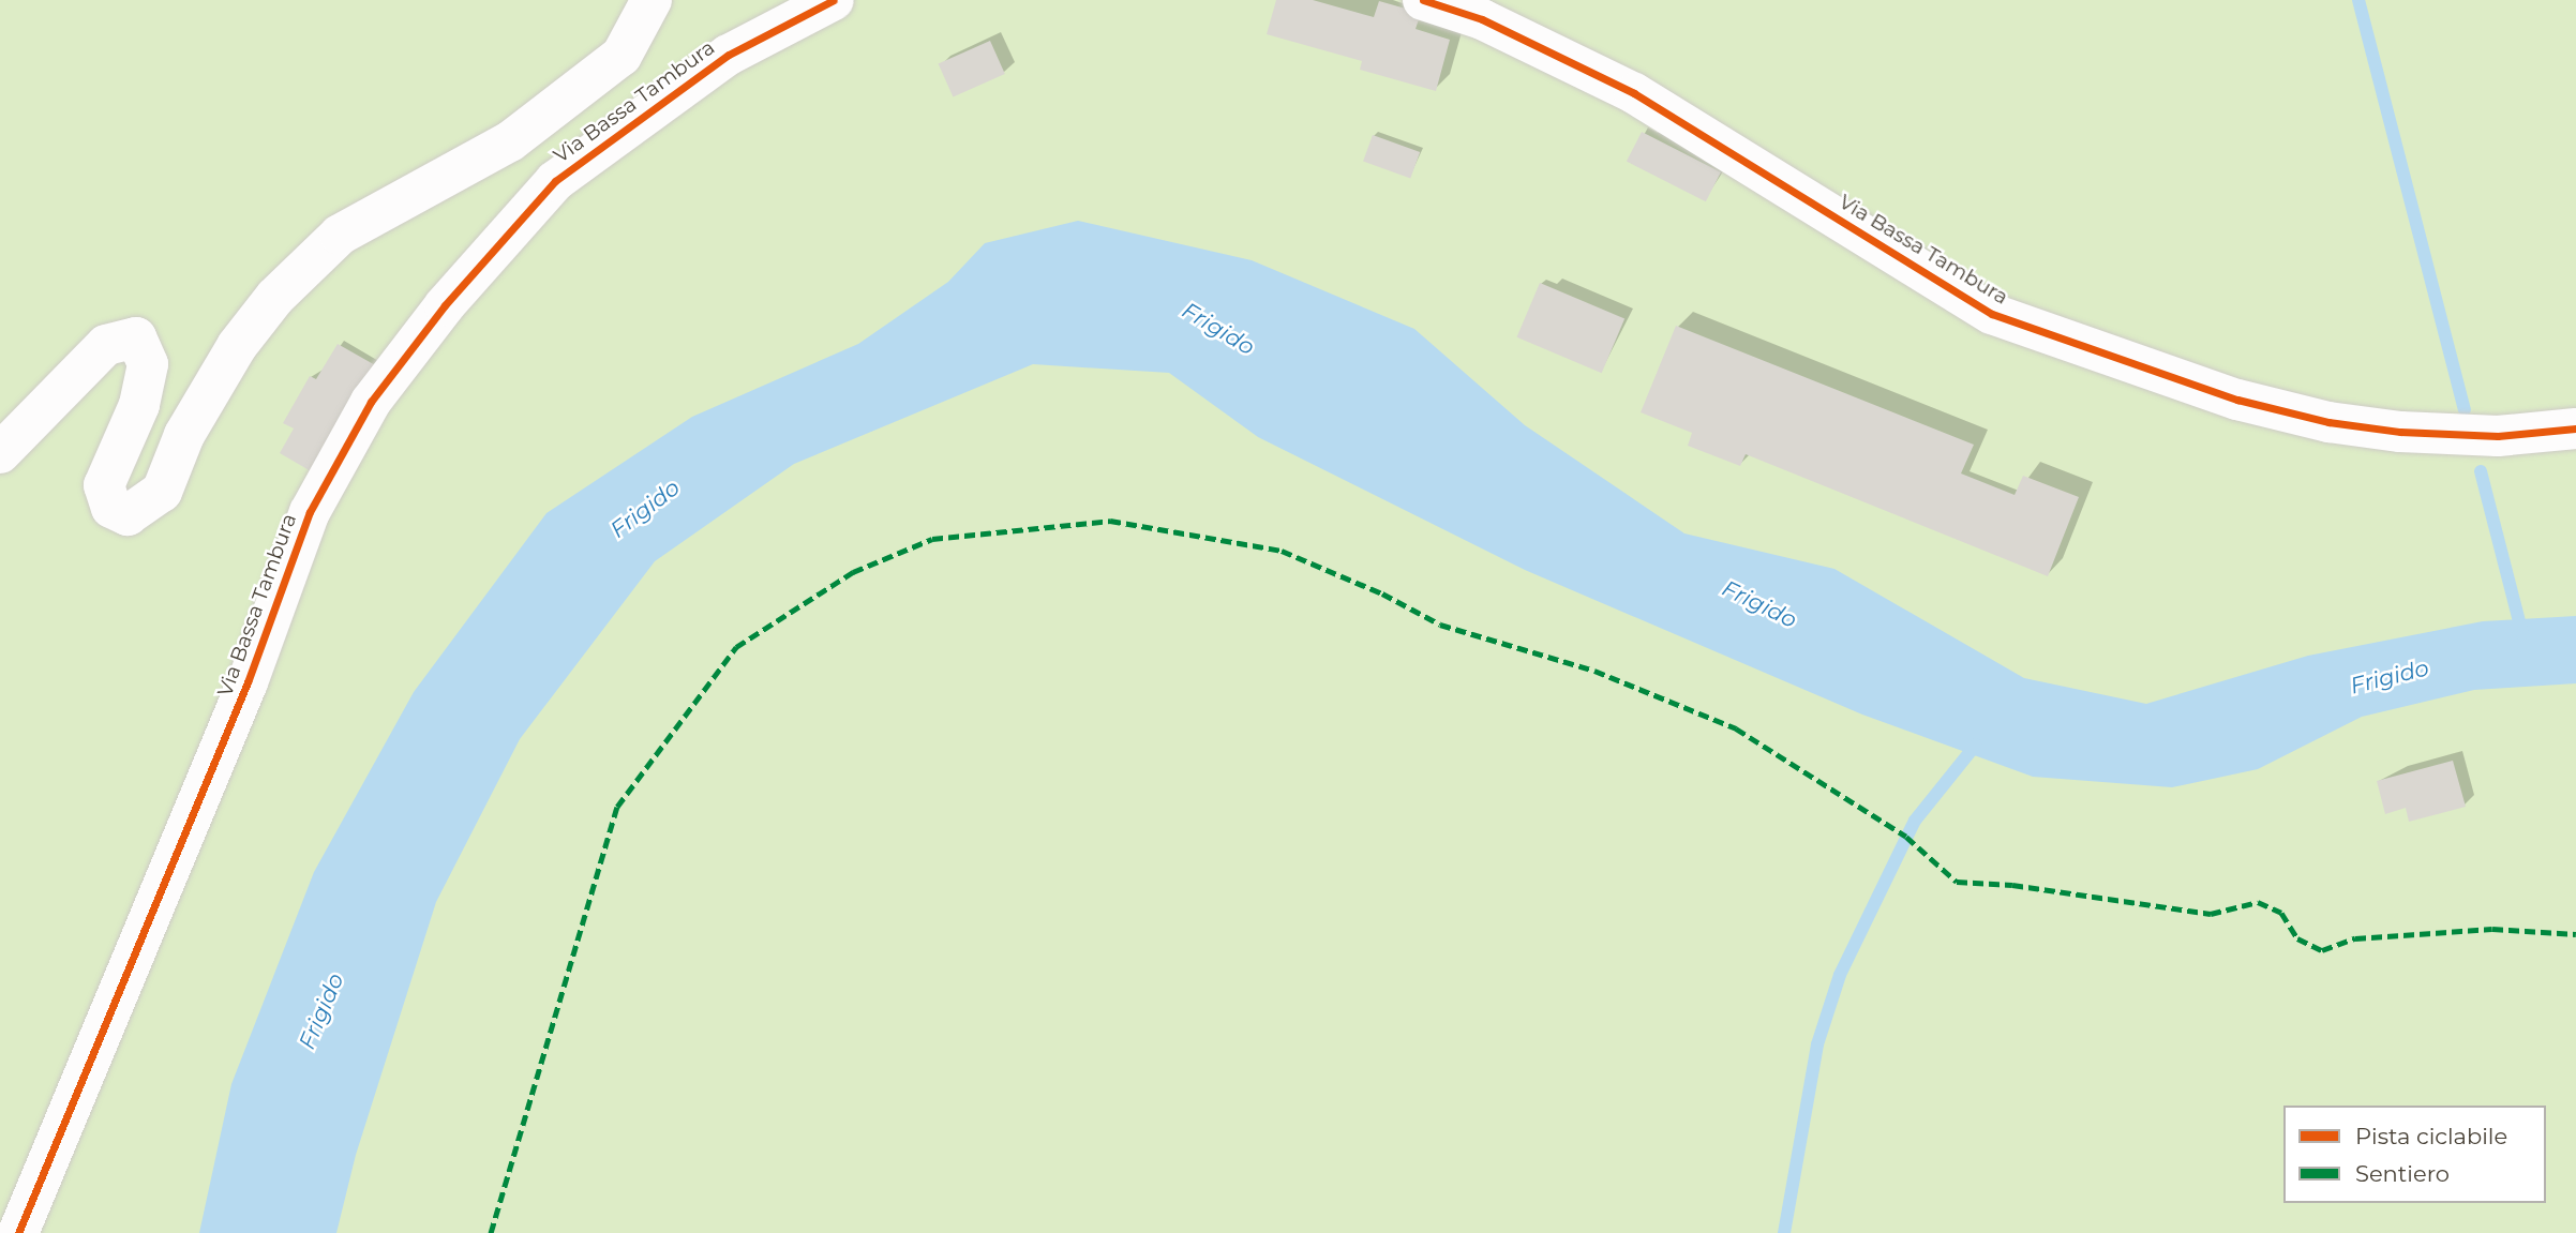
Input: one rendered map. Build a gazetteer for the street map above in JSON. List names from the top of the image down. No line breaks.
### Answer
{"streets":{"street":["Via Bassa Tambura"]},"water":["Frigido"],"legend":["Pista ciclabile","Sentiero"]}
